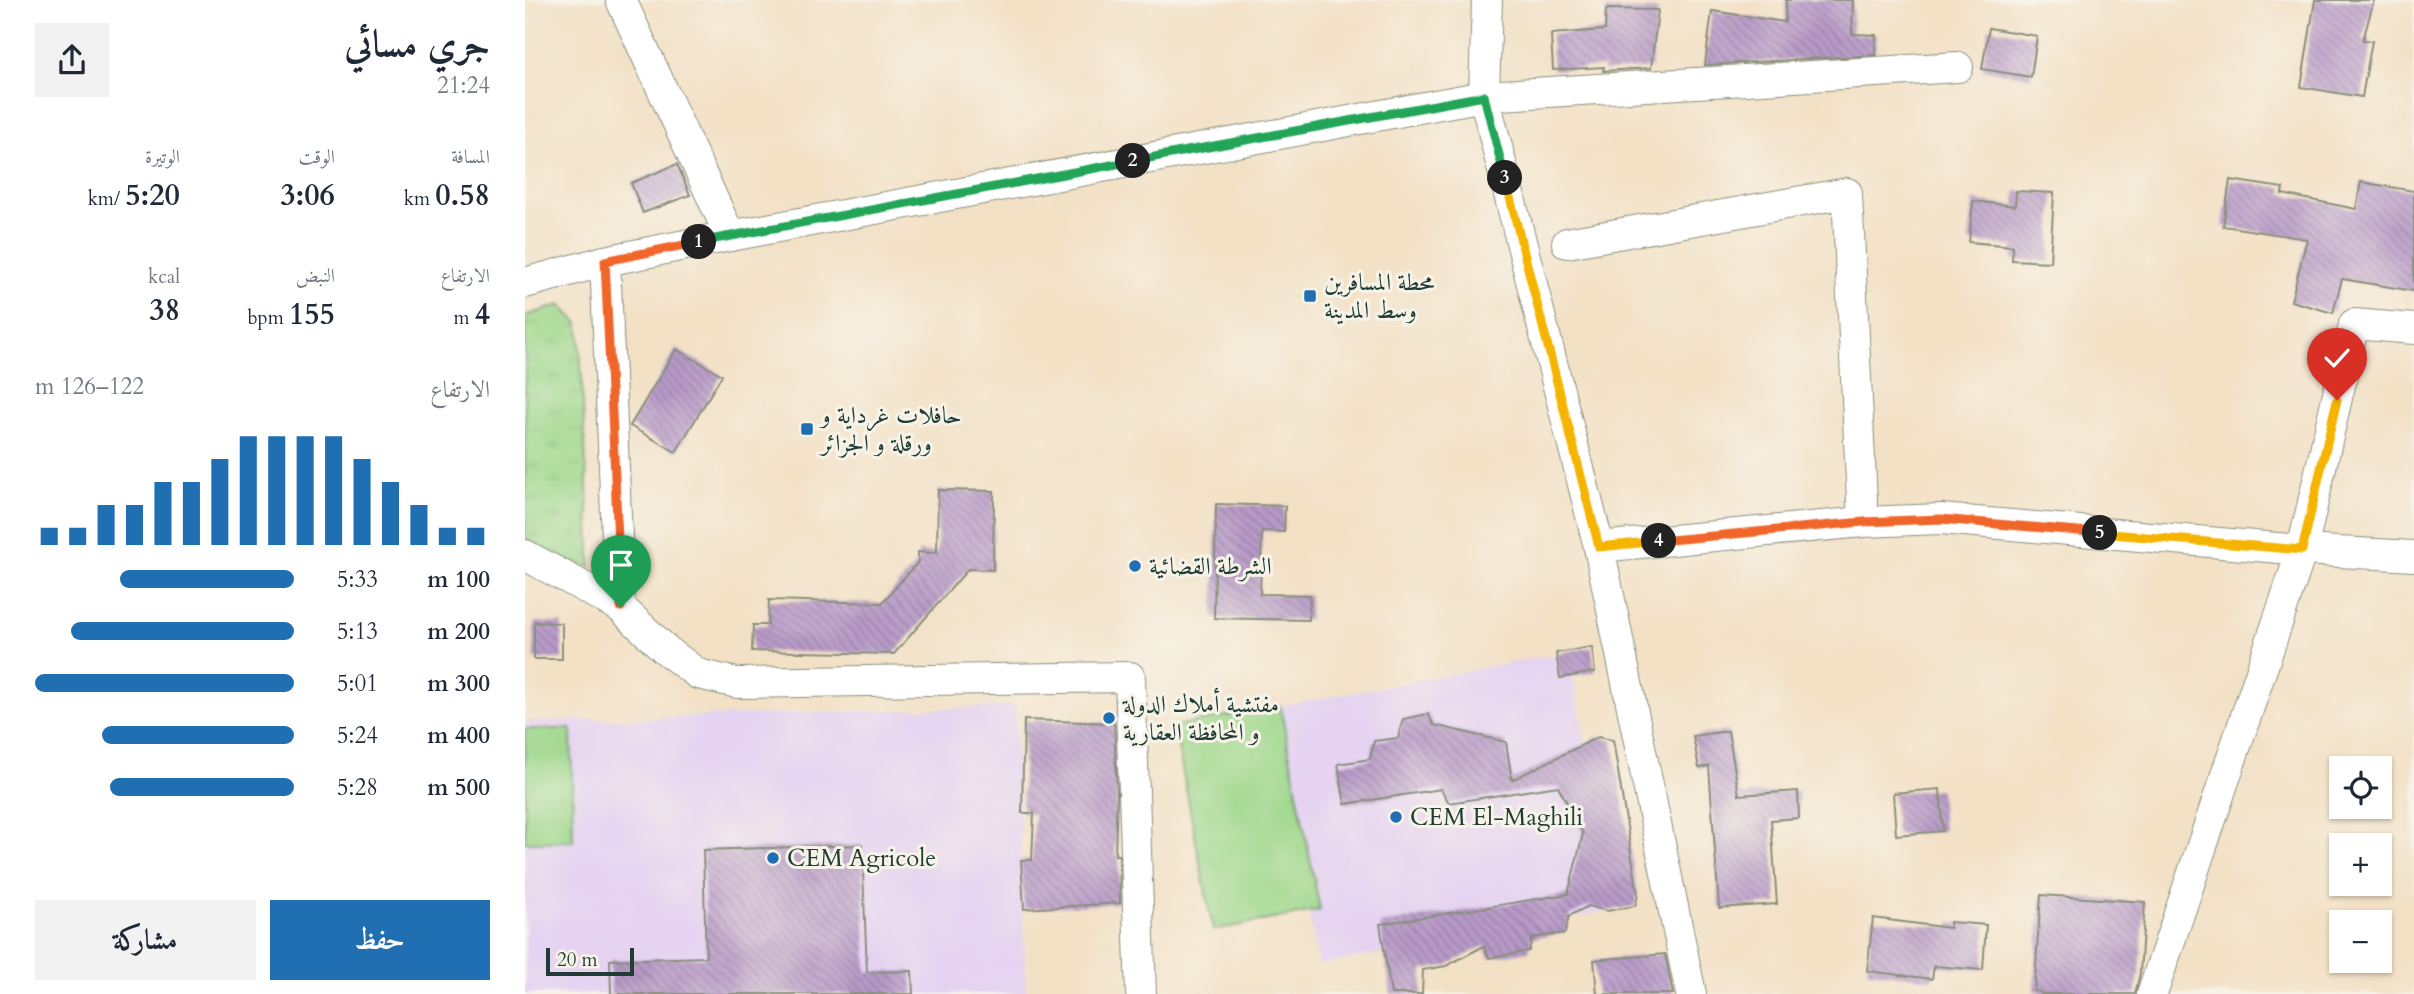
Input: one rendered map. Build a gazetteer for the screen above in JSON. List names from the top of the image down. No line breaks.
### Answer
{"places":{"transit":["محطة المسافرين وسط المدينة","حافلات غرداية و ورقلة و الجزائر"],"other":["الشرطة القضائية","مفتشية أملاك الدولة و المحافظة العقارية","CEM El-Maghili","CEM Agricole"]},"scale_bar":"20 m","page":{"heading":["جري مسائي","21:24"],"stats":[["المسافة","0.58 km"],["الوقت","3:06"],["الوتيرة","5:20 /km"],["الارتفاع","4 m"],["النبض","155 bpm"],["kcal","38"]],"pins":["2","3","1","5","4"],"chart":["الارتفاع","122–126 m"],"list":[{"name":"100 m","note":"5:33"},{"name":"200 m","note":"5:13"},{"name":"300 m","note":"5:01"},{"name":"400 m","note":"5:24"},{"name":"500 m","note":"5:28"}],"map_buttons":["+","−"],"buttons":["حفظ","مشاركة"],"scale":"20 m"}}
